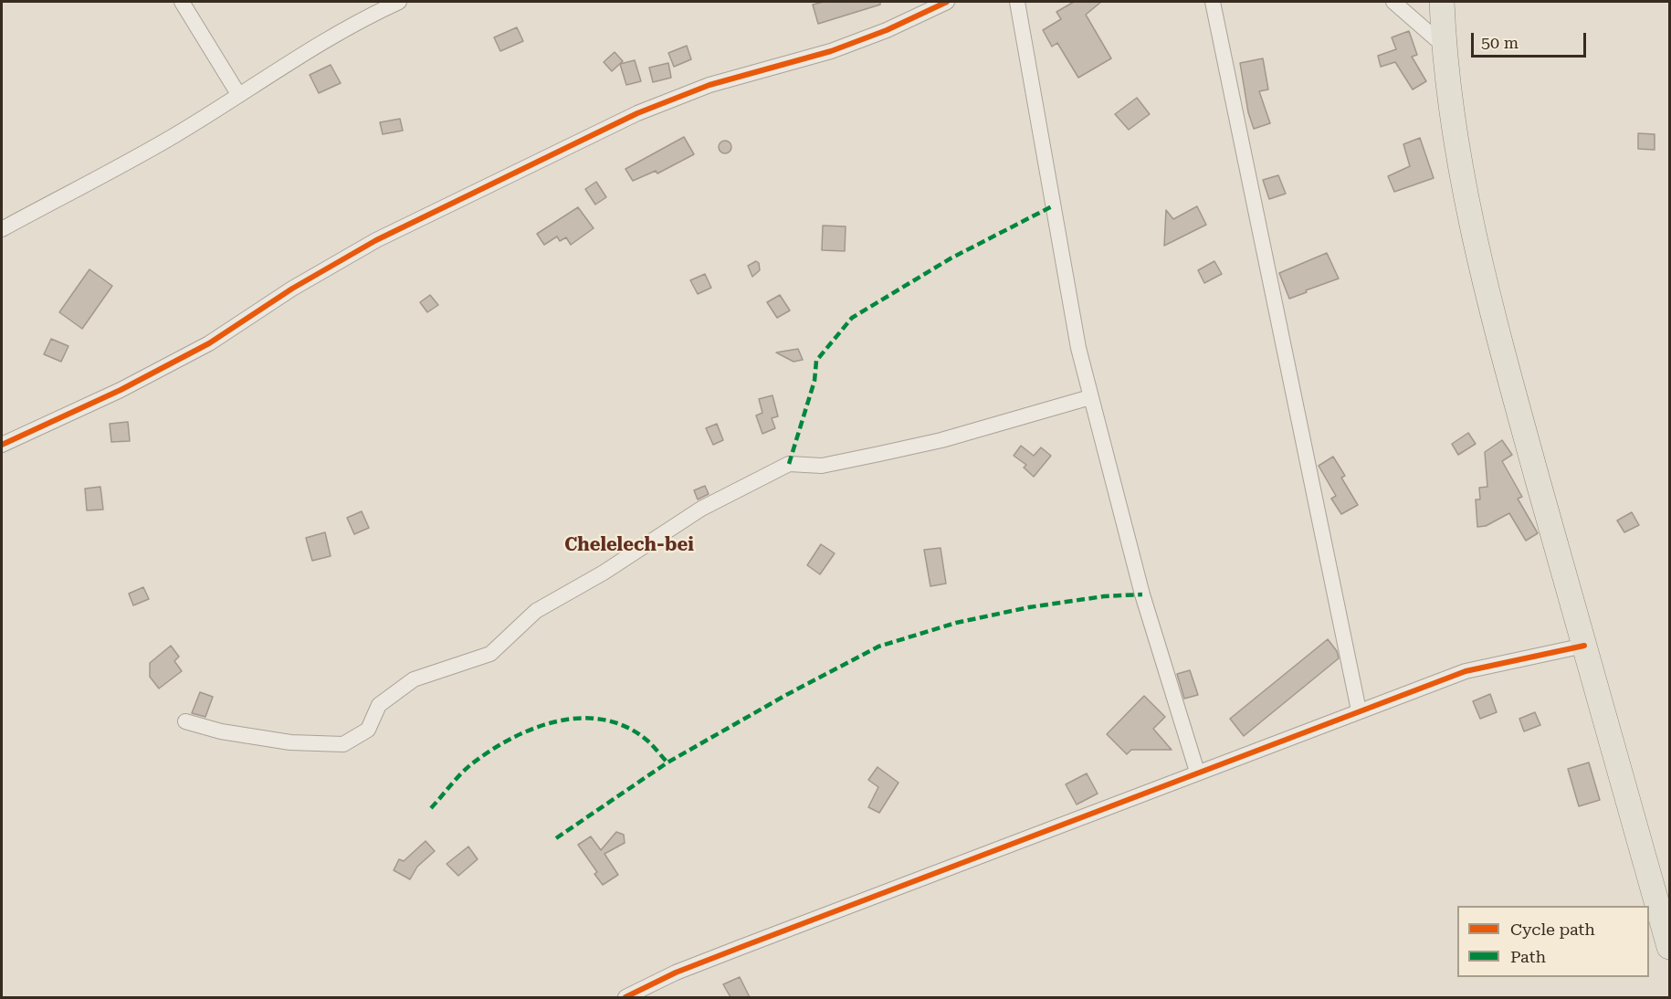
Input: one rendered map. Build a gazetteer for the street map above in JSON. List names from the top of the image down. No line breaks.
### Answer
{"districts":["Chelelech-bei"],"legend":["Cycle path","Path"],"scale_bar":"50 m"}
